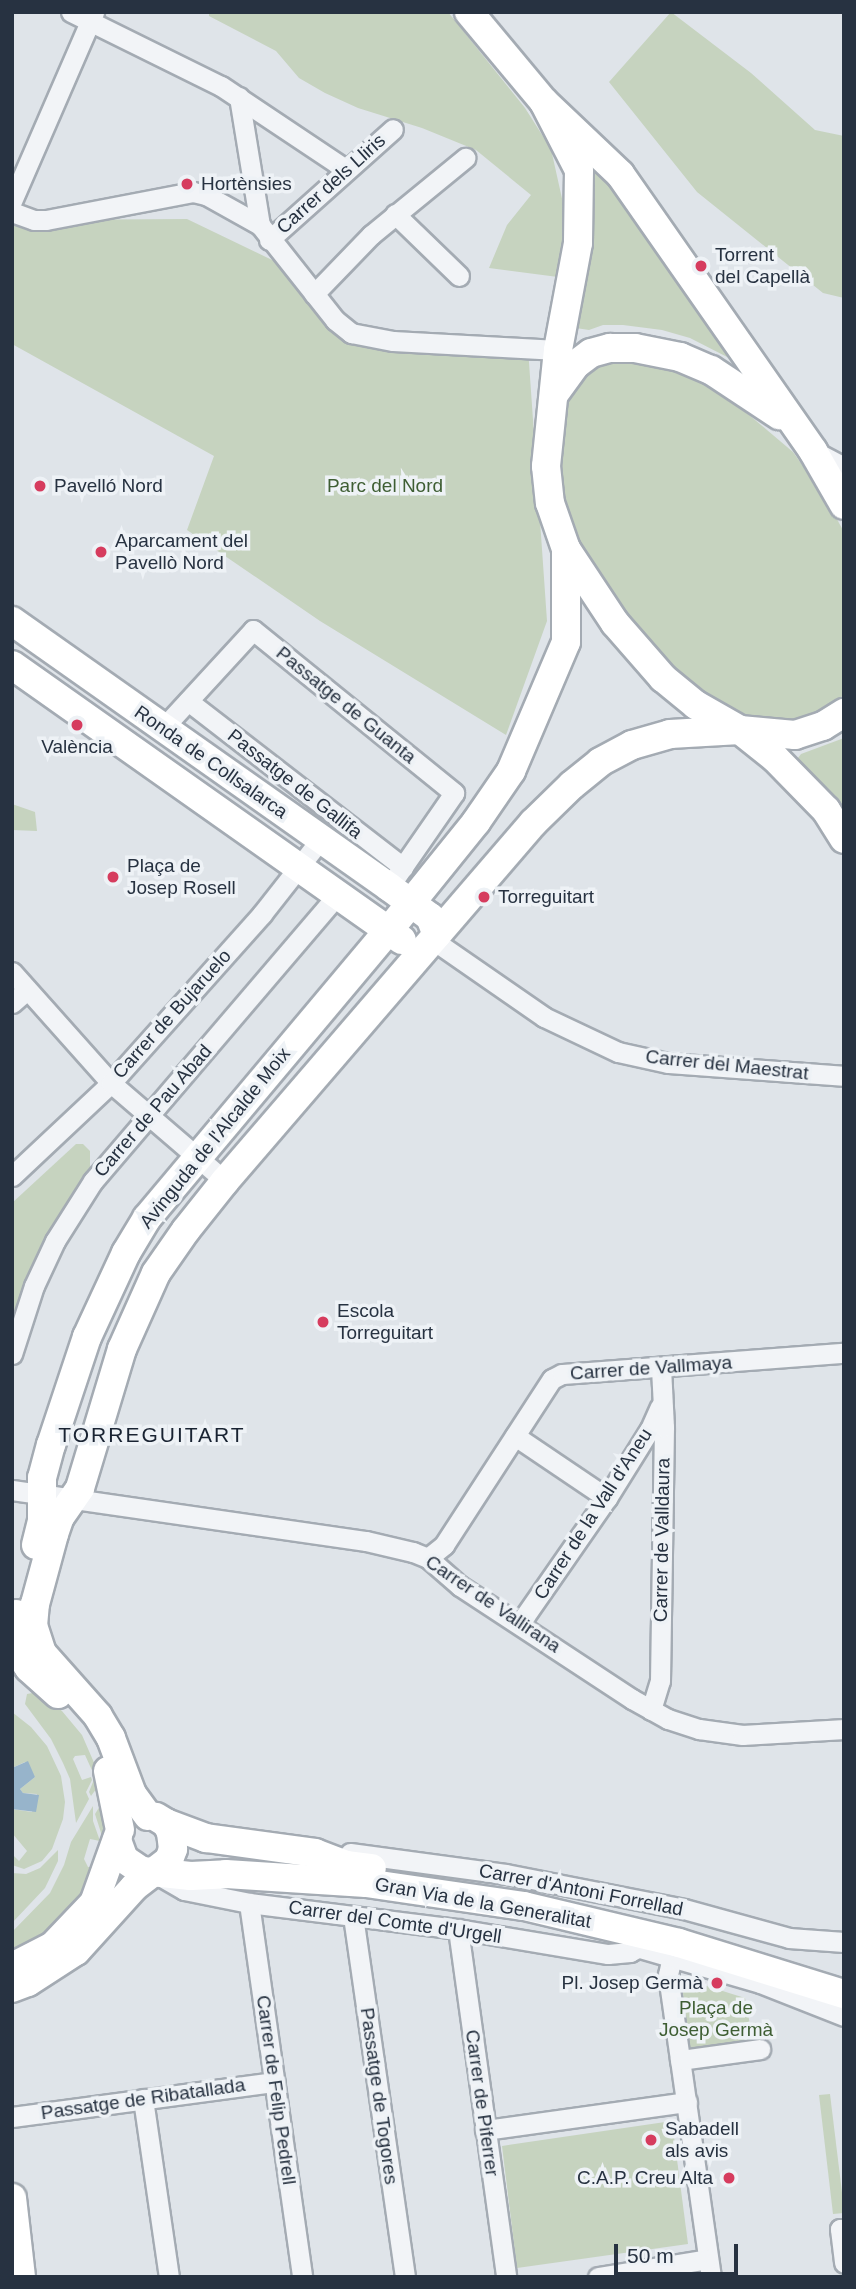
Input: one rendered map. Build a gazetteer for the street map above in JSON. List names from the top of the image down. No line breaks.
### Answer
{"streets":{"street":["Carrer dels Lliris","Passatge de Guanta","Ronda de Collsalarca","Passatge de Gallifa","Carrer de Bujaruelo","Carrer del Maestrat","Carrer de Pau Abad","Avinguda de l'Alcalde Moix","Carrer de Vallmaya","Carrer de la Vall d'Aneu","Carrer de Valldaura","Carrer de Vallirana","Carrer d'Antoni Forrellad","Gran Via de la Generalitat","Carrer del Comte d'Urgell","Carrer de Felip Pedrell","Passatge de Togores","Passatge de Ribatallada","Carrer de Piferrer"]},"crossings":[["Passatge de Guanta","Ronda de Collsalarca"],["Passatge de Guanta","Passatge de Gallifa"],["Passatge de Guanta","Avinguda de l'Alcalde Moix"],["Ronda de Collsalarca","Passatge de Gallifa"],["Ronda de Collsalarca","Carrer de Bujaruelo"],["Ronda de Collsalarca","Carrer del Maestrat"],["Ronda de Collsalarca","Carrer de Pau Abad"],["Ronda de Collsalarca","Avinguda de l'Alcalde Moix"],["Passatge de Gallifa","Avinguda de l'Alcalde Moix"],["Carrer del Maestrat","Avinguda de l'Alcalde Moix"],["Avinguda de l'Alcalde Moix","Carrer de Vallirana"],["Avinguda de l'Alcalde Moix","Gran Via de la Generalitat"],["Avinguda de l'Alcalde Moix","Carrer del Comte d'Urgell"],["Carrer de Vallmaya","Carrer de Valldaura"],["Carrer de Vallmaya","Carrer de Vallirana"],["Carrer de la Vall d'Aneu","Carrer de Valldaura"],["Carrer de la Vall d'Aneu","Carrer de Vallirana"],["Carrer de Valldaura","Carrer de Vallirana"],["Carrer d'Antoni Forrellad","Gran Via de la Generalitat"],["Carrer d'Antoni Forrellad","Carrer del Comte d'Urgell"],["Gran Via de la Generalitat","Carrer del Comte d'Urgell"],["Carrer del Comte d'Urgell","Carrer de Felip Pedrell"],["Carrer del Comte d'Urgell","Passatge de Togores"],["Carrer del Comte d'Urgell","Carrer de Piferrer"],["Carrer de Felip Pedrell","Passatge de Ribatallada"]],"districts":["TORREGUITART"],"parks":["Parc del Nord","Plaça de Josep Germà"],"places":["Hortènsies","Torrent del Capellà","Pavelló Nord","Aparcament del Pavellò Nord","València","Plaça de Josep Rosell","Torreguitart","Escola Torreguitart","Pl. Josep Germà","Sabadell als avis","C.A.P. Creu Alta"],"scale_bar":"50 m"}
